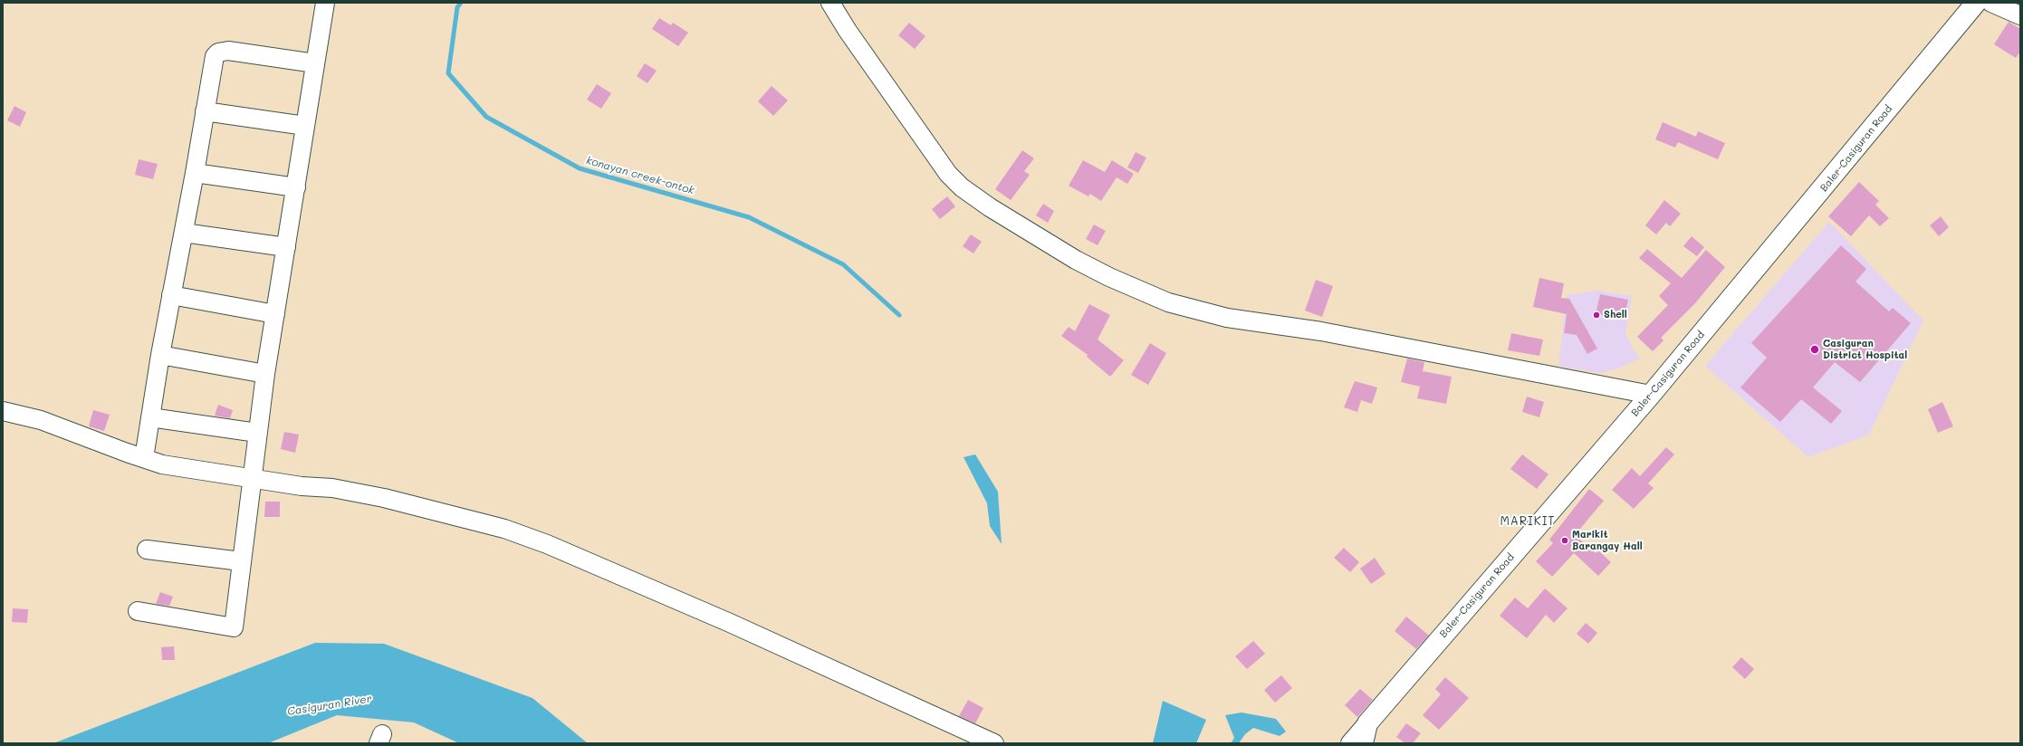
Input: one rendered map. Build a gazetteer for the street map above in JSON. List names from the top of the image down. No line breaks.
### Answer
{"streets":{"main road":["Baler-Casiguran Road"]},"districts":["MARIKIT"],"water":["konayan creek-ontok","Casiguran River"],"places":["Shell","Casiguran District Hospital","Marikit Barangay Hall"]}
